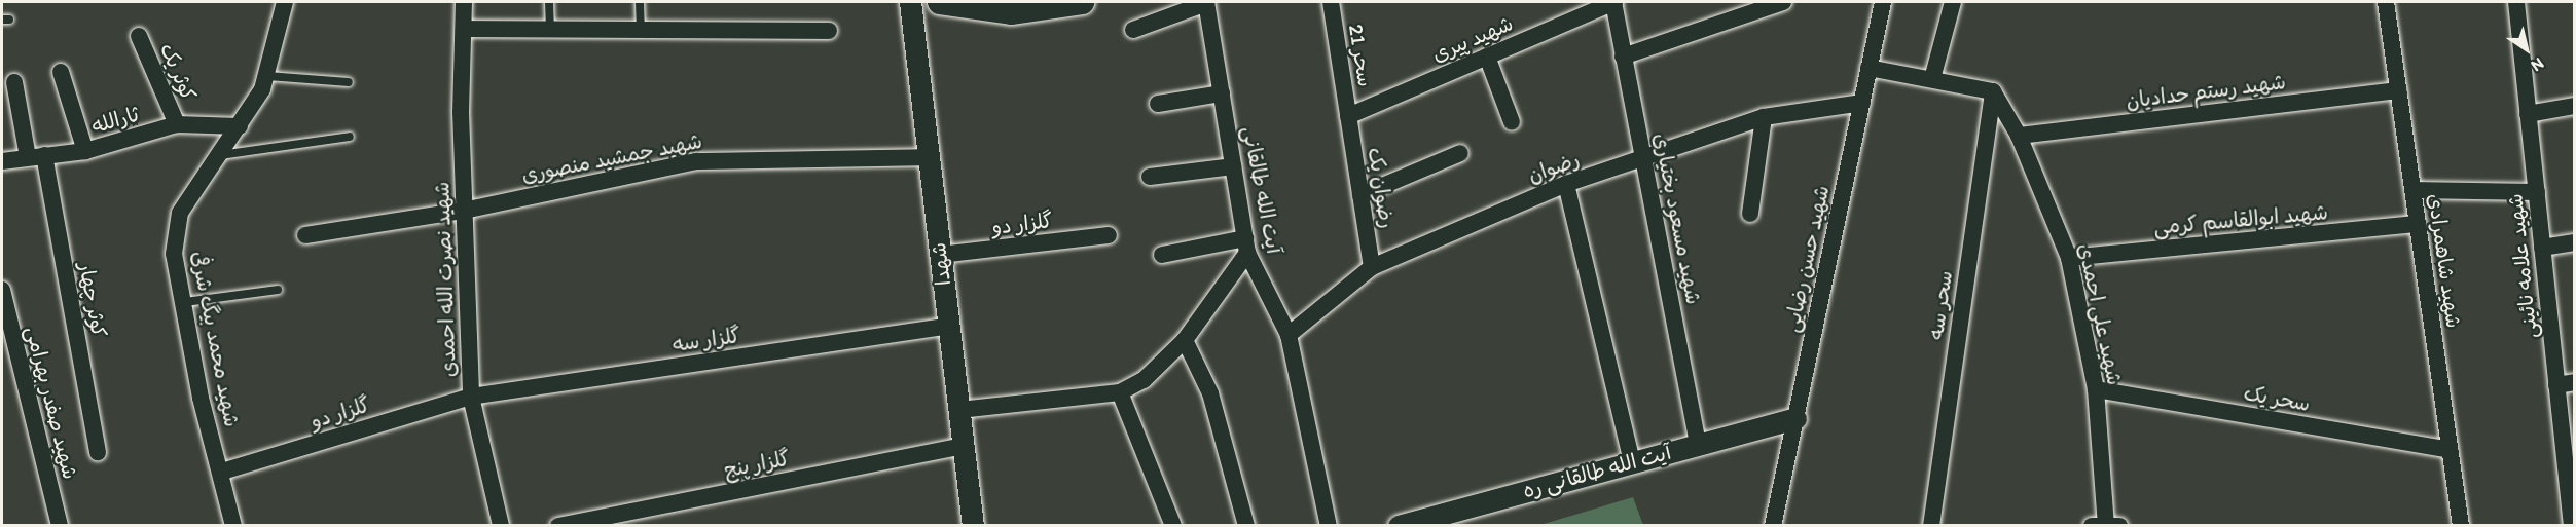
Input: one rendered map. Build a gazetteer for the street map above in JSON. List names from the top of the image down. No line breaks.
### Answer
{"streets":{"street":["شهید پیری","سحر 21","کوثر یک","شهید رستم حدادیان","ثارالله","شهید جمشید منصوری","رضوان","رضوان یک","آیت الله طالقانی","شهید مسعود بختیاری","شهید ابوالقاسم کرمی","گلزار دو","شهید حسن رضایی","شهید شاهمرادی","شهدا","شهید علامه‌ نائینی","شهید نصرت الله احمدی","کوثر چهار","سحر سه","شهید علی احمدی","شهید محمد بیگ شرفی","گلزار سه","سحر یک","شهید صفدر بهرامی","گلزار پنج","آیت الله طالقانی ره"]},"crossings":[["شهید پیری","سحر 21"],["شهید پیری","رضوان یک"],["شهید پیری","شهید مسعود بختیاری"],["سحر 21","رضوان یک"],["کوثر یک","ثارالله"],["شهید رستم حدادیان","شهید شاهمرادی"],["شهید رستم حدادیان","شهید علی احمدی"],["ثارالله","کوثر چهار"],["ثارالله","شهید محمد بیگ شرفی"],["شهید جمشید منصوری","شهدا"],["شهید جمشید منصوری","شهید نصرت الله احمدی"],["رضوان","رضوان یک"],["رضوان","آیت الله طالقانی"],["رضوان","شهید مسعود بختیاری"],["رضوان","شهید حسن رضایی"],["شهید مسعود بختیاری","آیت الله طالقانی ره"],["شهید ابوالقاسم کرمی","شهید شاهمرادی"],["شهید ابوالقاسم کرمی","شهید علی احمدی"],["گلزار دو","شهدا"],["گلزار دو","شهید نصرت الله احمدی"],["گلزار دو","شهید محمد بیگ شرفی"],["گلزار دو","گلزار سه"],["شهید حسن رضایی","آیت الله طالقانی ره"],["شهید شاهمرادی","سحر یک"],["شهدا","گلزار سه"],["شهدا","گلزار پنج"],["شهید نصرت الله احمدی","گلزار سه"],["سحر سه","شهید علی احمدی"],["شهید علی احمدی","سحر یک"]],"north":"bottom right"}
